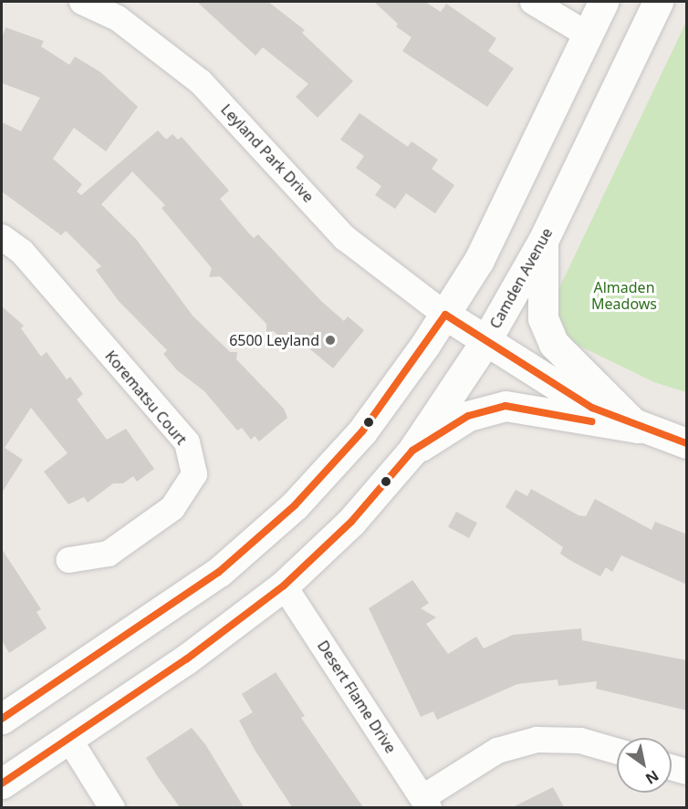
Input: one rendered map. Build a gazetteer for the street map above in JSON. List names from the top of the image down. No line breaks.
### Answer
{"streets":{"main road":["Camden Avenue"],"street":["Leyland Park Drive","Korematsu Court","Desert Flame Drive"]},"crossings":[["Camden Avenue","Desert Flame Drive"]],"parks":["Almaden Meadows"],"places":["6500 Leyland"],"north":"bottom right"}
